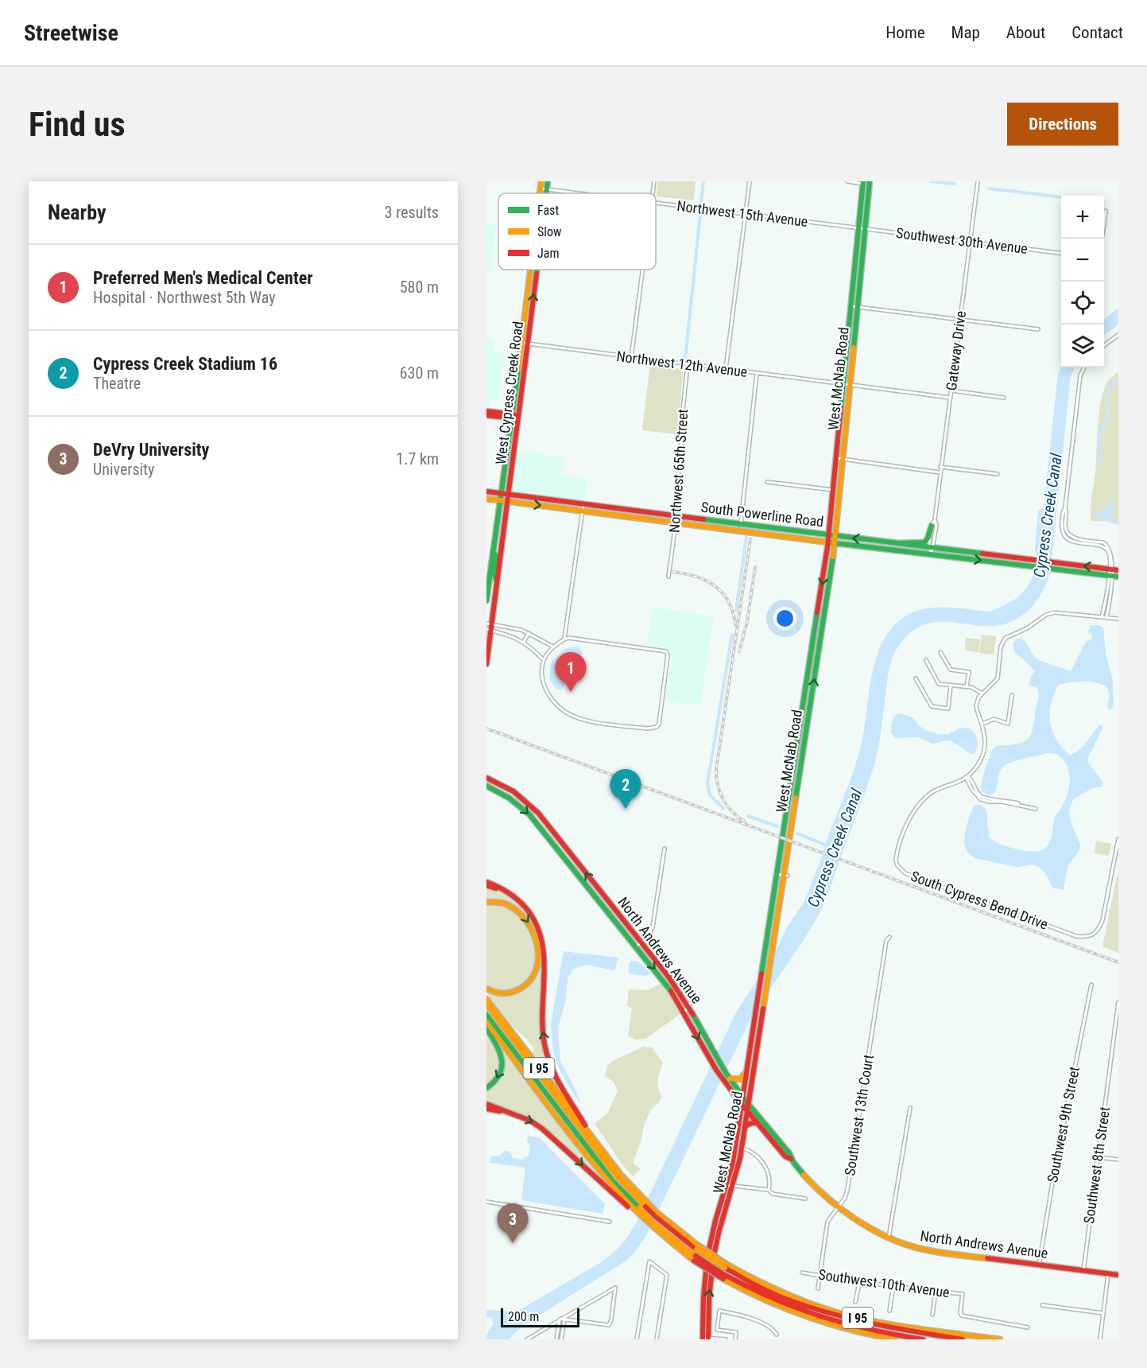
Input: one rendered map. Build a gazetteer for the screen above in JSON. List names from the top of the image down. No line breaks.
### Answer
{"streets":{"main road":["West McNab Road","West Cypress Creek Road","South Powerline Road","North Andrews Avenue","I 95"],"street":["Northwest 15th Avenue","Southwest 30th Avenue","Gateway Drive","Northwest 12th Avenue","Northwest 65th Street","South Cypress Bend Drive","Southwest 13th Court","Southwest 9th Street","Southwest 8th Street","Southwest 10th Avenue"]},"crossings":[["Northwest 15th Avenue","Southwest 30th Avenue"],["Northwest 15th Avenue","West McNab Road"],["Northwest 15th Avenue","West Cypress Creek Road"],["Southwest 30th Avenue","Gateway Drive"],["Southwest 30th Avenue","West McNab Road"],["Gateway Drive","Northwest 12th Avenue"],["Gateway Drive","South Powerline Road"],["Northwest 12th Avenue","West McNab Road"],["Northwest 12th Avenue","West Cypress Creek Road"],["Northwest 12th Avenue","Northwest 65th Street"],["West McNab Road","South Powerline Road"],["West McNab Road","North Andrews Avenue"],["West Cypress Creek Road","South Powerline Road"],["Northwest 65th Street","South Powerline Road"],["North Andrews Avenue","Southwest 13th Court"],["North Andrews Avenue","Southwest 9th Street"],["North Andrews Avenue","Southwest 8th Street"],["Southwest 13th Court","Southwest 10th Avenue"]],"water":["Cypress Creek Canal"],"legend":["Fast","Slow","Jam"],"scale_bar":"200 m","page":{"header":"Streetwise","nav":["Home","Map","About","Contact"],"buttons":"Directions","title":"Find us","heading":["Nearby","3 results"],"map_buttons":["+","−"],"list":[{"mark":"1","name":"Preferred Men's Medical Center","note":"Hospital · Northwest 5th Way","value":"580 m"},{"mark":"2","name":"Cypress Creek Stadium 16","note":"Theatre","value":"630 m"},{"mark":"3","name":"DeVry University","note":"University","value":"1.7 km"}],"pins":["1","2","3"],"scale":"200 m"}}
